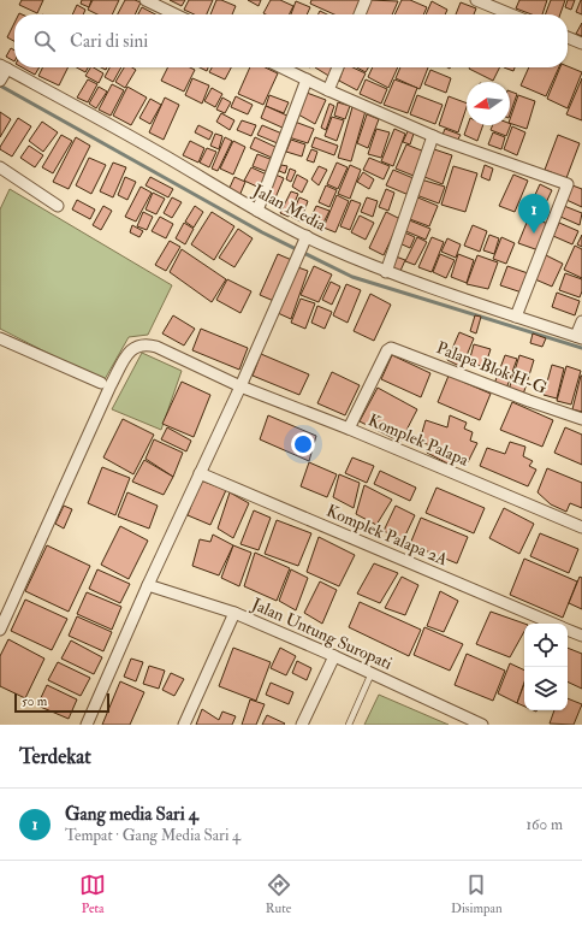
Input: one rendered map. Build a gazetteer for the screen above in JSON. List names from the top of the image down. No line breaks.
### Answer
{"streets":{"street":["Jalan Media","Palapa Blok H-G","Komplek Palapa","Komplek Palapa 2A","Jalan Untung Suropati"]},"crossings":[["Palapa Blok H-G","Komplek Palapa"]],"scale_bar":"50 m","north":"left","page":{"search":"Cari di sini","pins":"1","scale":"50 m","heading":"Terdekat","list":[{"mark":"1","name":"Gang media Sari 4","note":"Tempat · Gang Media Sari 4","value":"160 m"}],"nav":["Peta","Rute","Disimpan"]}}
